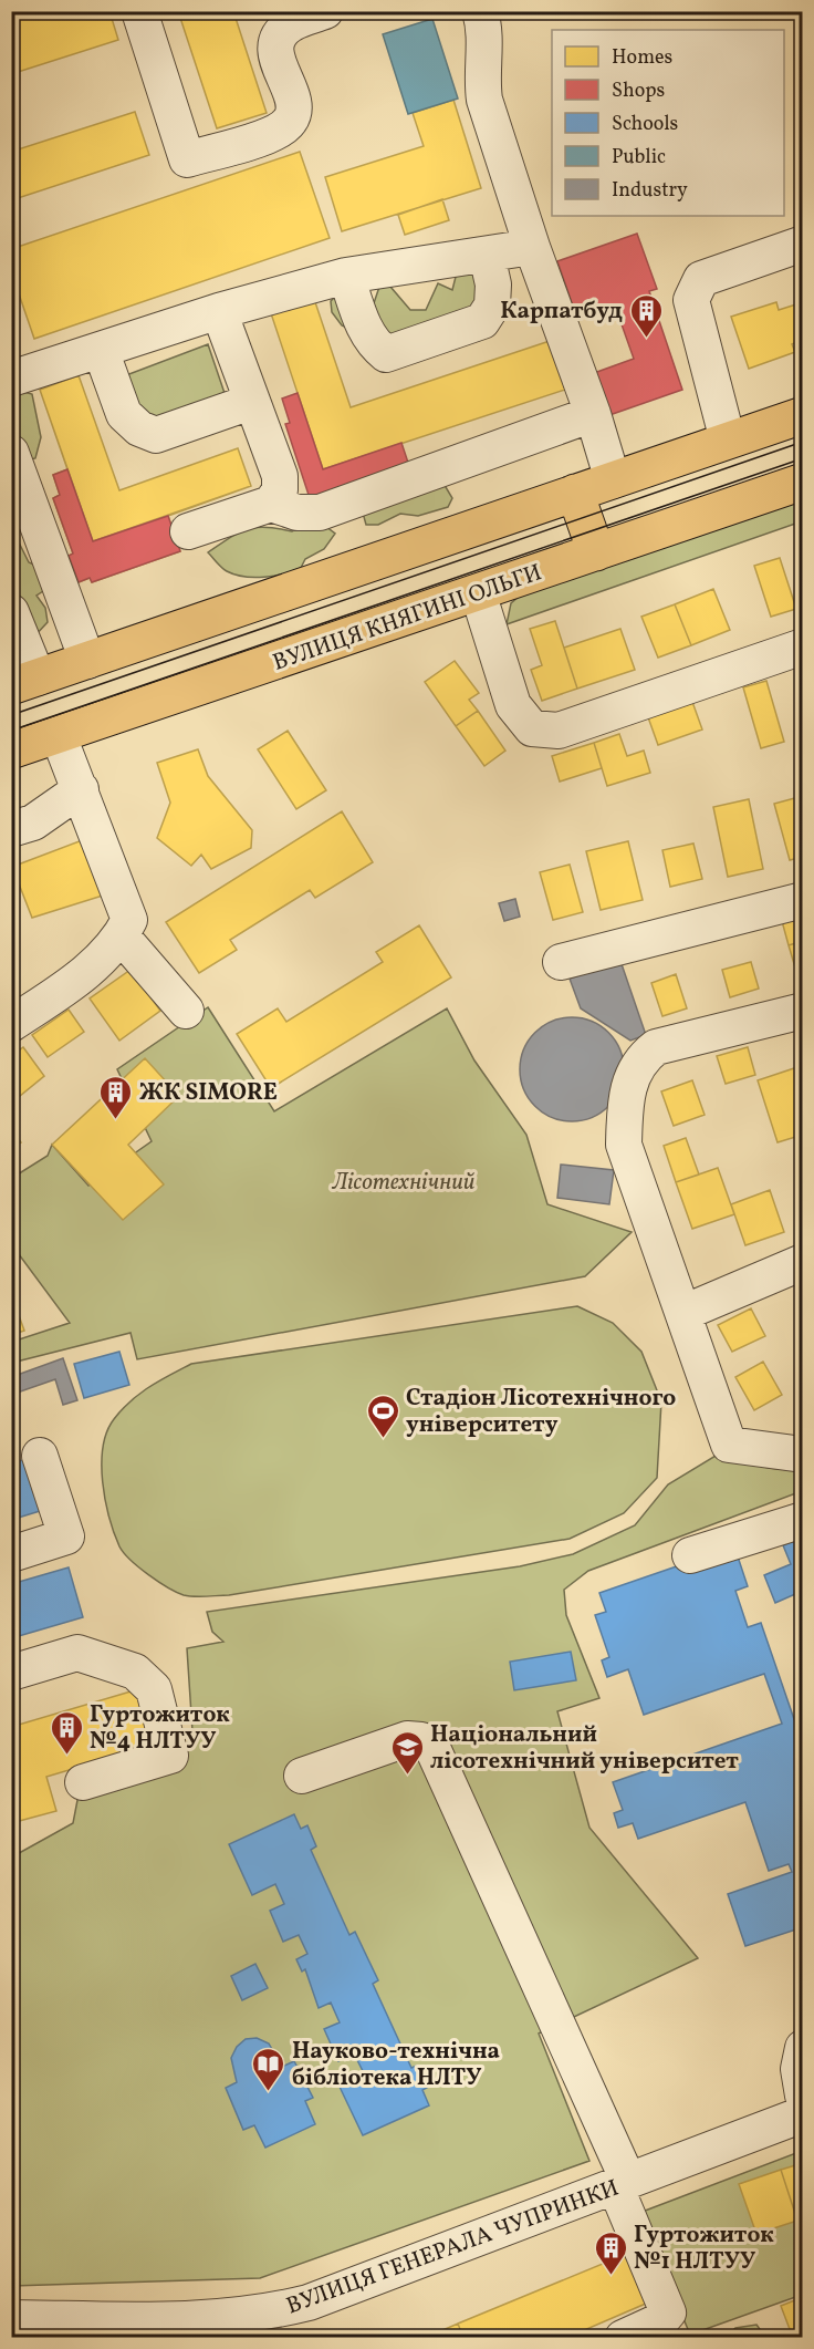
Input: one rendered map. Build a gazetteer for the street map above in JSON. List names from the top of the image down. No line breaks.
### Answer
{"streets":{"main road":["ВУЛИЦЯ КНЯГИНІ ОЛЬГИ"],"street":["ВУЛИЦЯ ГЕНЕРАЛА ЧУПРИНКИ"]},"parks":["Лісотехнічний"],"places":{"building":["Карпатбуд","ЖК SIMORE","Гуртожиток №4 НЛТУУ","Гуртожиток №1 НЛТУУ"],"sports":["Стадіон Лісотехнічного університету"],"school or university":["Національний лісотехнічний університет"],"library":["Науково-технічна бібліотека НЛТУ"]},"legend":["Homes","Shops","Schools","Public","Industry"]}
